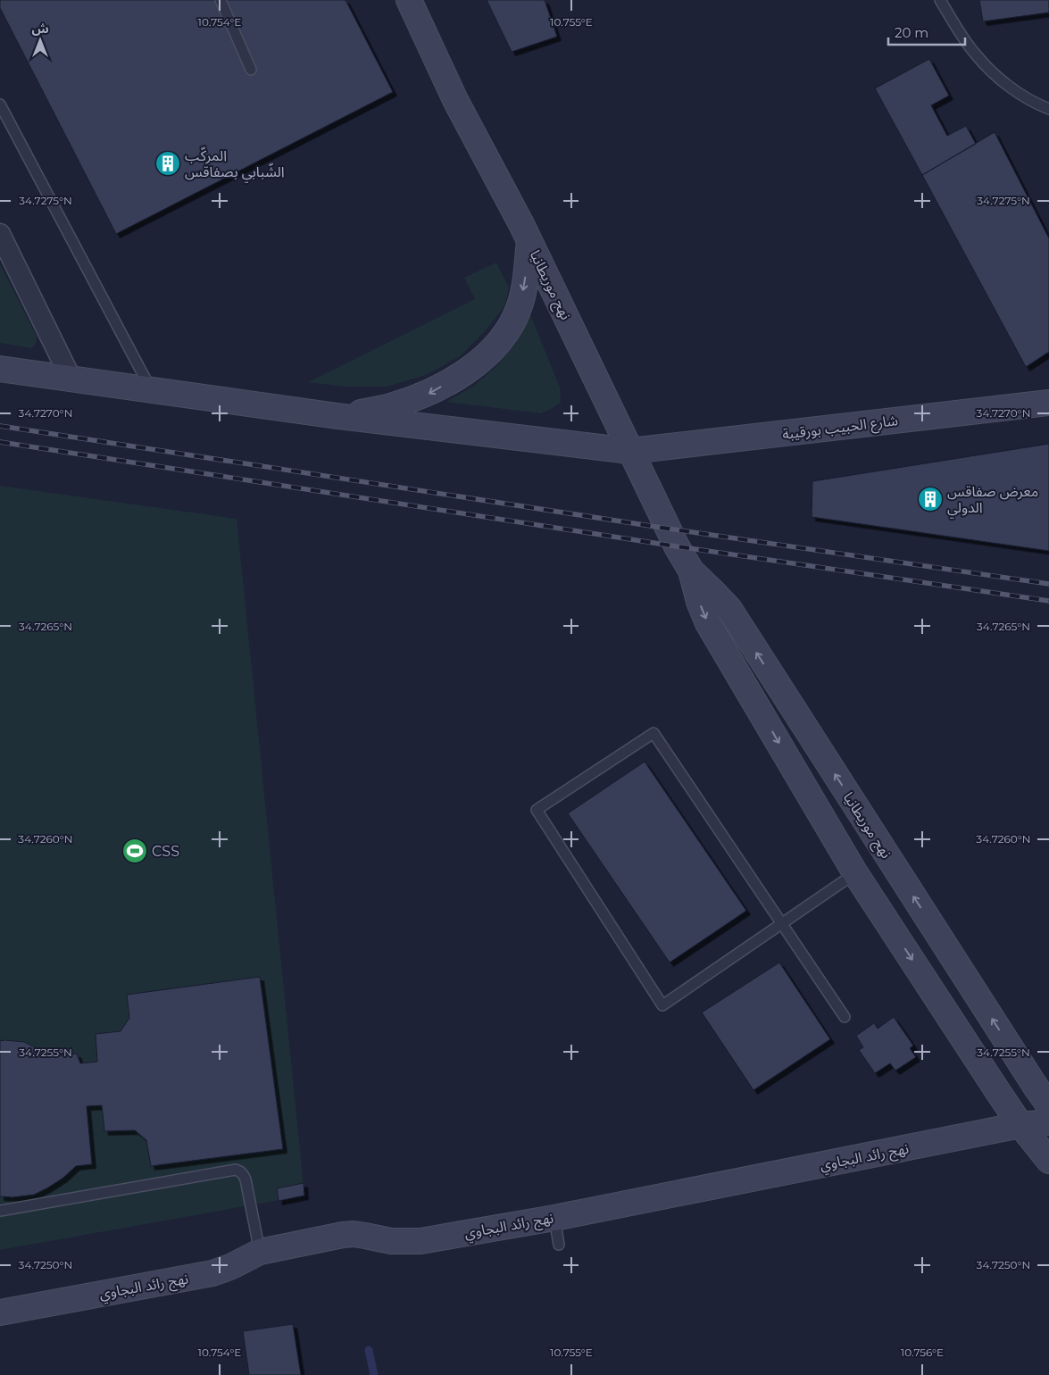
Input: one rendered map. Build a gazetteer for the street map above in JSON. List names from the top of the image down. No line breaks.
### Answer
{"streets":{"street":["نهج موريطانيا","شارع الحبيب بورقيبة","نهج رائد البجاوي"]},"crossings":[["نهج موريطانيا","شارع الحبيب بورقيبة"],["نهج موريطانيا","نهج رائد البجاوي"]],"places":{"building":["المركّب الشّبابي بصفاقس","معرض صفاقس الدولي"],"sports":["CSS"]},"scale_bar":"20 m","north":"top","coordinates":["10.754°E","10.755°E","34.7275°N","34.7270°N","34.7265°N","34.7260°N","34.7255°N","34.7250°N","10.756°E"]}
